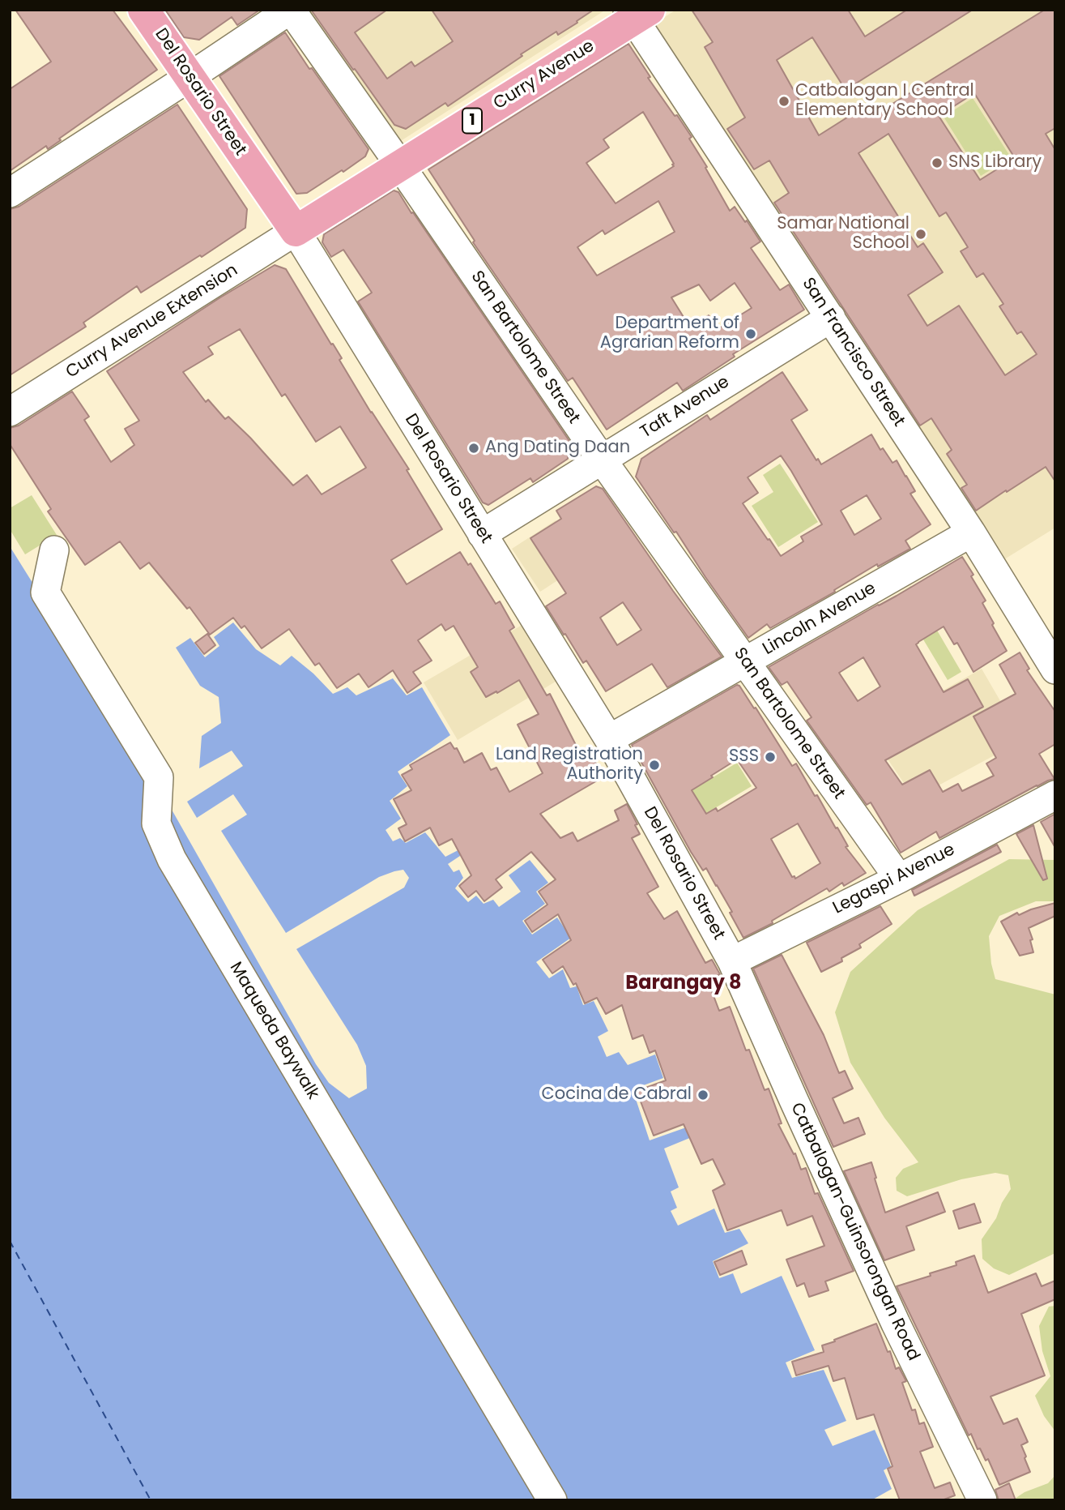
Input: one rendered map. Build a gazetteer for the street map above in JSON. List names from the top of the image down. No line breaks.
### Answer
{"streets":{"main road":["Curry Avenue","Del Rosario Street","1"],"street":["Curry Avenue Extension","San Bartolome Street","San Francisco Street","Taft Avenue","Lincoln Avenue","Legaspi Avenue","Maqueda Baywalk","Catbalogan-Guinsorongan Road"]},"crossings":[["Curry Avenue","Del Rosario Street"],["Curry Avenue","Curry Avenue Extension"],["Curry Avenue","San Bartolome Street"],["Curry Avenue","San Francisco Street"],["Del Rosario Street","Curry Avenue Extension"],["Del Rosario Street","Taft Avenue"],["Del Rosario Street","Lincoln Avenue"],["Del Rosario Street","Legaspi Avenue"],["Del Rosario Street","Catbalogan-Guinsorongan Road"],["San Bartolome Street","Taft Avenue"],["San Bartolome Street","Lincoln Avenue"],["San Bartolome Street","Legaspi Avenue"],["San Francisco Street","Taft Avenue"],["San Francisco Street","Lincoln Avenue"],["Legaspi Avenue","Catbalogan-Guinsorongan Road"]],"districts":["Barangay 8"],"places":["Catbalogan I Central Elementary School","SNS Library","Samar National School","Department of Agrarian Reform","Ang Dating Daan","SSS","Land Registration Authority","Cocina de Cabral"]}
